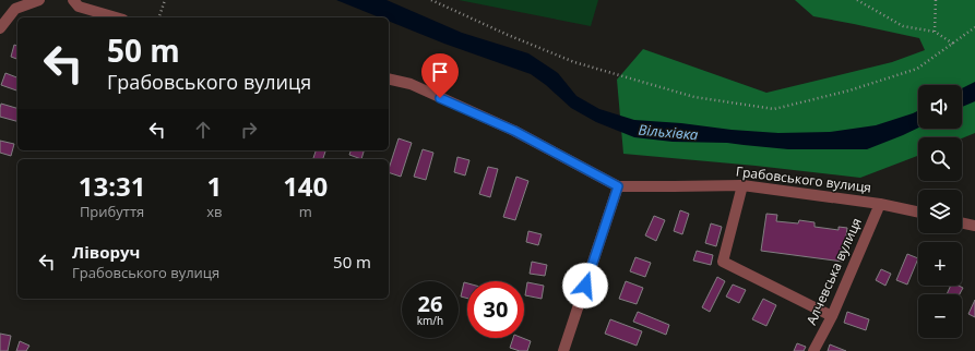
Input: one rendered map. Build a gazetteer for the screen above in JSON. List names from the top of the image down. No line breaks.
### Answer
{"streets":{"street":["Грабовського вулиця","Алчевська вулиця"]},"crossings":[["Грабовського вулиця","Алчевська вулиця"]],"water":["Вільхівка"],"page":{"turn":["50 m","Грабовського вулиця"],"map_buttons":["+","−"],"eta":["13:31","Прибуття","1","хв","140","m"],"list":[{"name":"Ліворуч","note":"Грабовського вулиця","value":"50 m"}],"speed":"26 km/h","limit":"30"}}
